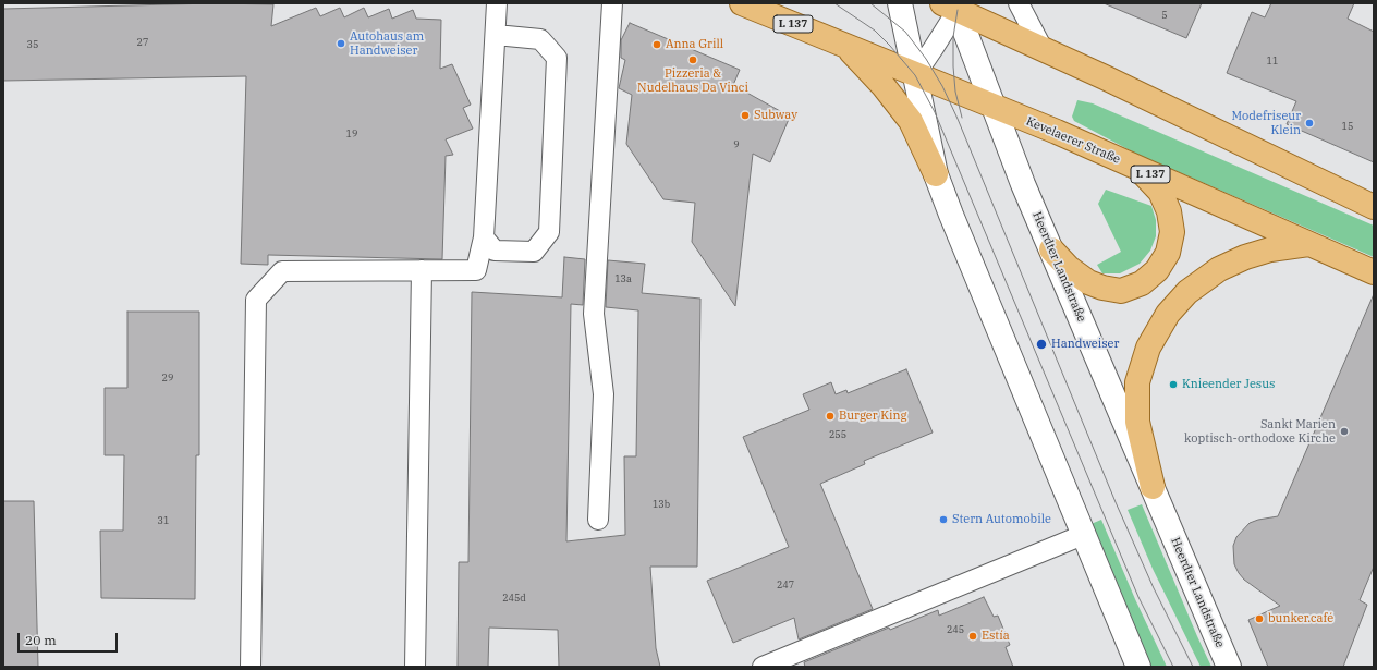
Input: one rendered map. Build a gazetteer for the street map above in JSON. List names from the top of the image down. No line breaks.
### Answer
{"streets":{"main road":["L 137","Kevelaerer Straße","Heerdter Landstraße"]},"crossings":[["L 137","Kevelaerer Straße"],["Kevelaerer Straße","Heerdter Landstraße"]],"places":["Autohaus am Handweiser","Anna Grill","Pizzeria & Nudelhaus Da Vinci","Subway","Modefriseur Klein","Handweiser","Knieender Jesus","Burger King","Sankt Marien koptisch-orthodoxe Kirche","Stern Automobile","bunker.café","Estía"],"house_numbers":["5","27","35","11","15","19","9","13a","29","255","13b","31","247","245d","245"],"scale_bar":"20 m"}
